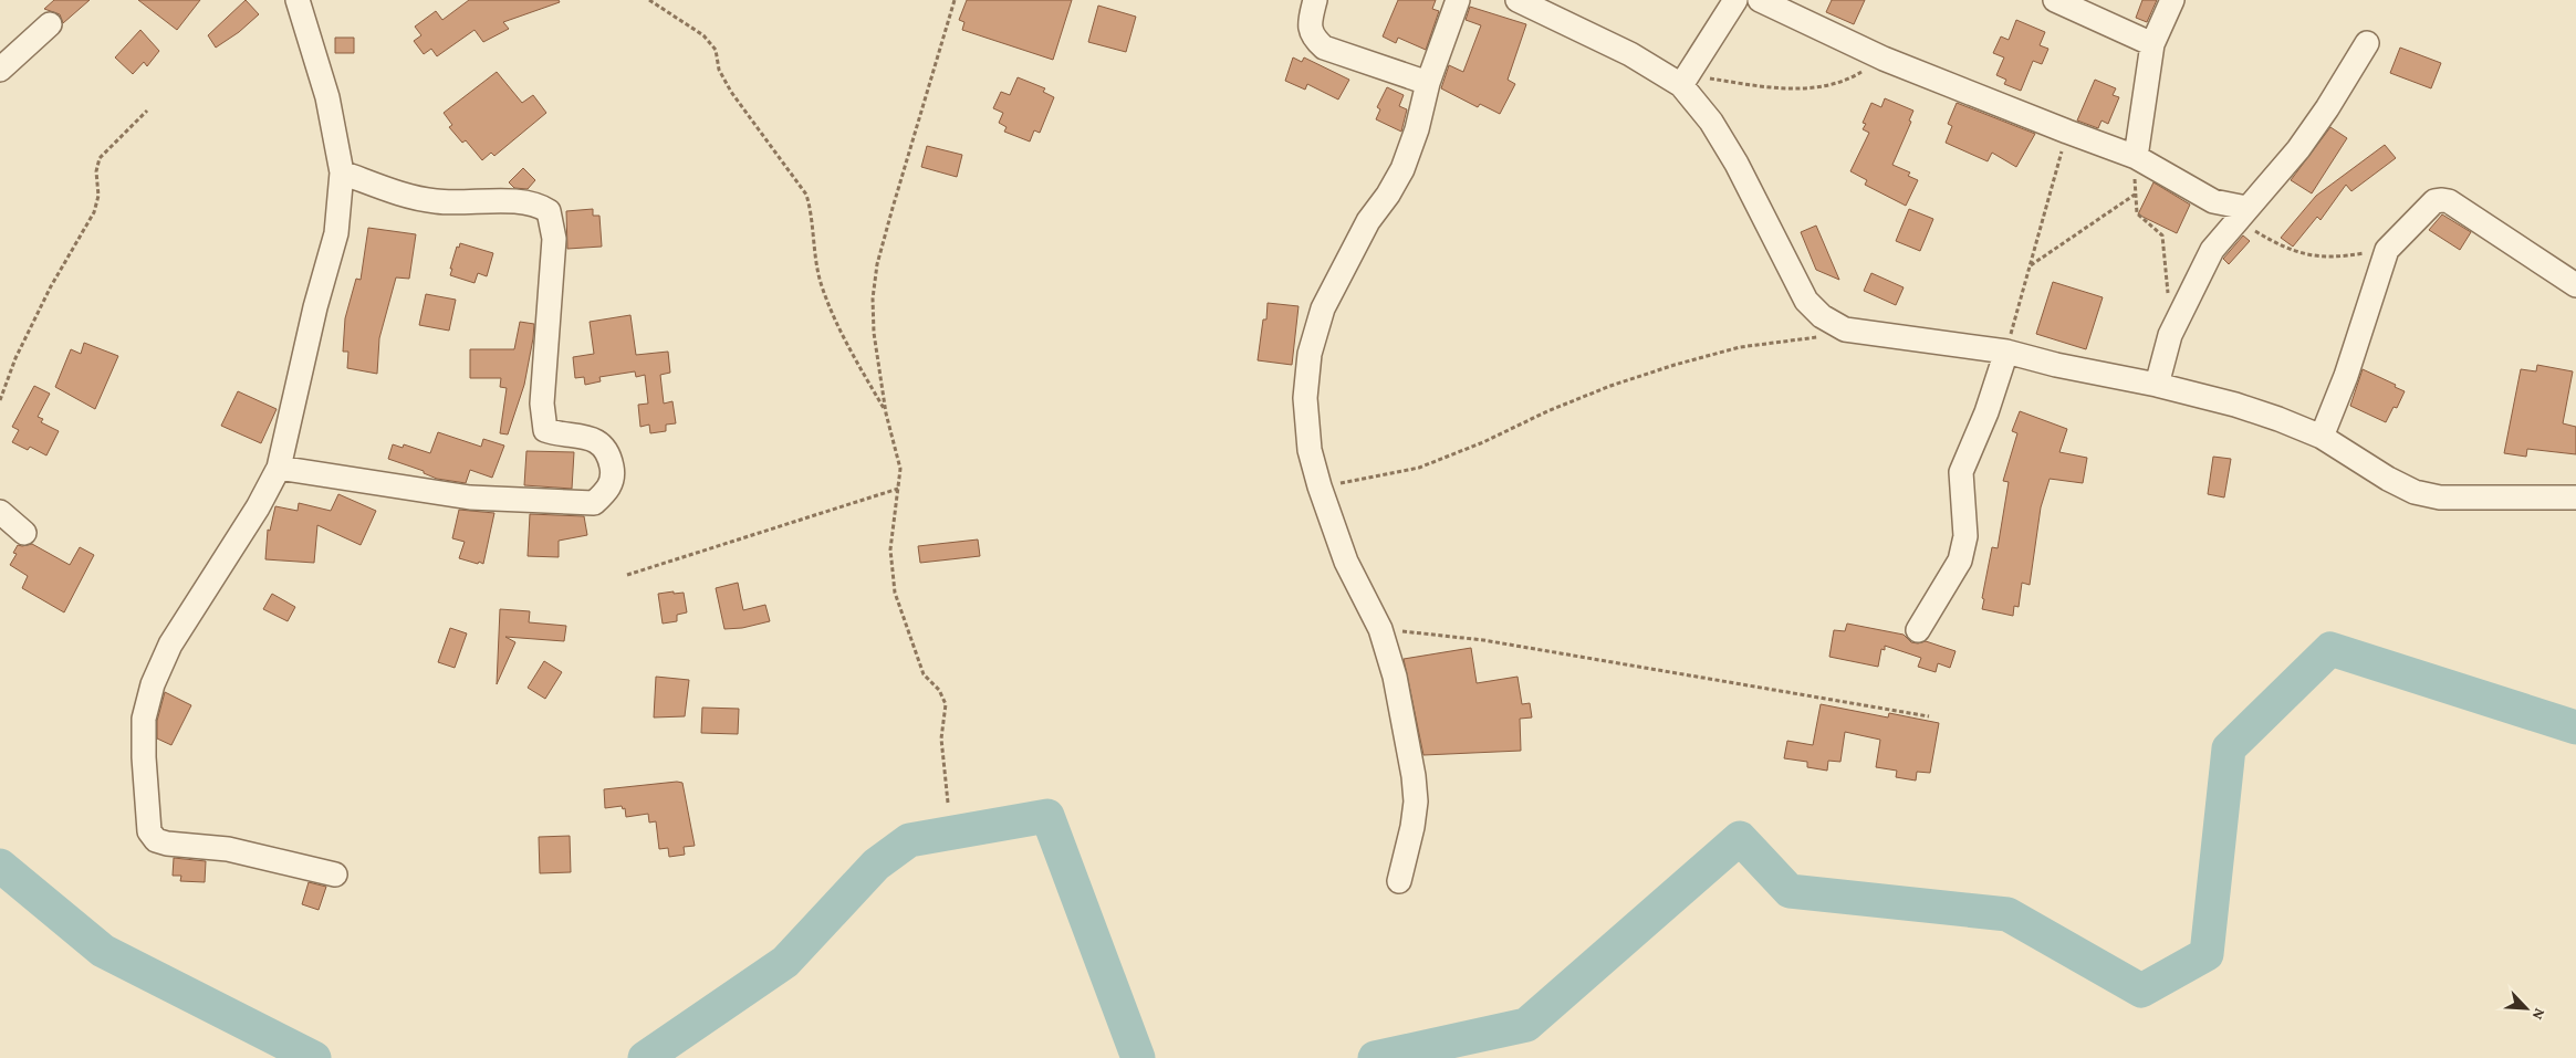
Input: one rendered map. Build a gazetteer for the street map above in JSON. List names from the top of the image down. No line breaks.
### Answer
{"north":"bottom right"}
